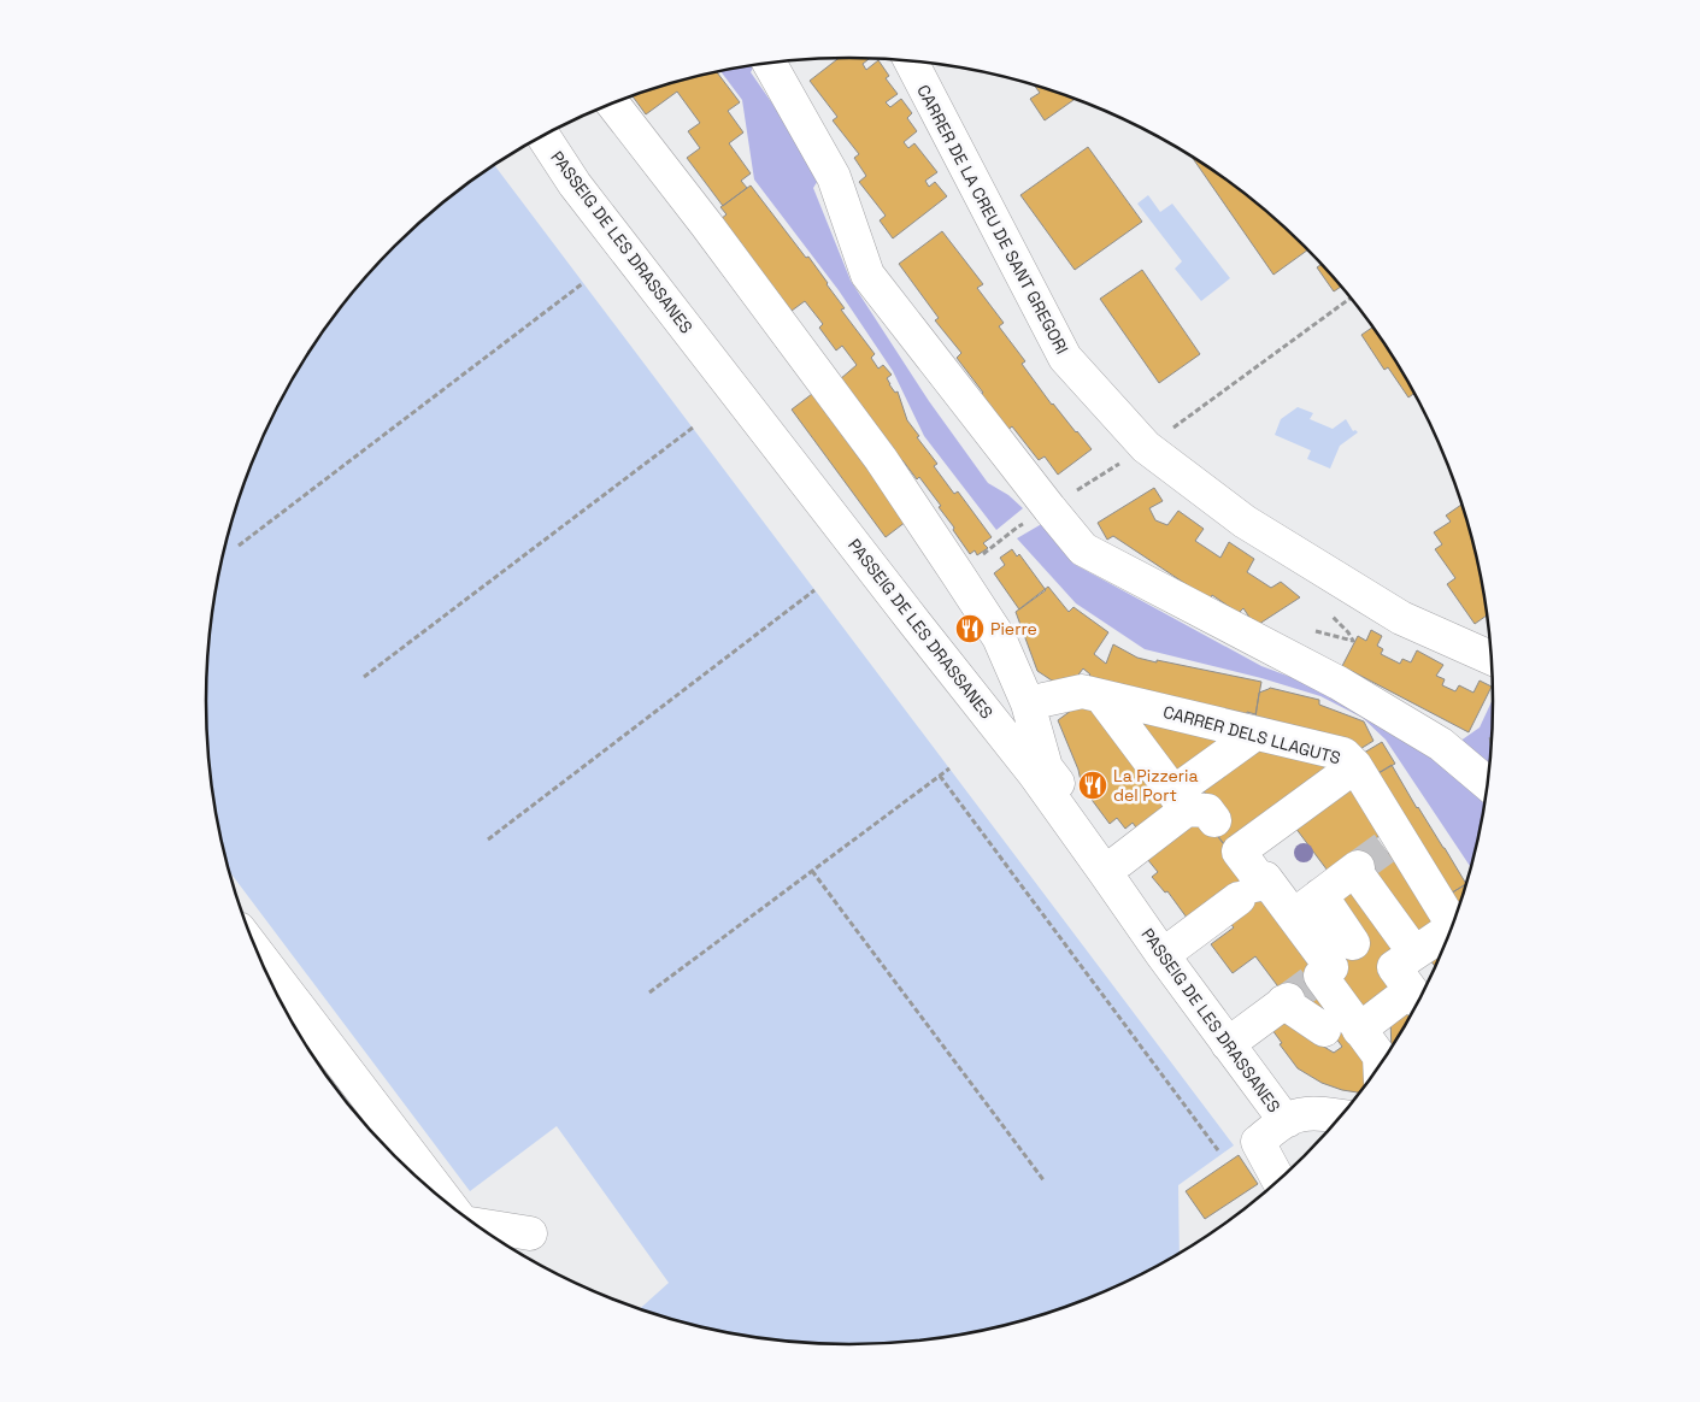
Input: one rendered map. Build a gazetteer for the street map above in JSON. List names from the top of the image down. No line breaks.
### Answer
{"streets":{"street":["CARRER DE LA CREU DE SANT GREGORI","PASSEIG DE LES DRASSANES","CARRER DELS LLAGUTS"]},"crossings":[["PASSEIG DE LES DRASSANES","CARRER DELS LLAGUTS"]],"places":{"restaurant":["Pierre","La Pizzeria del Port"]}}
